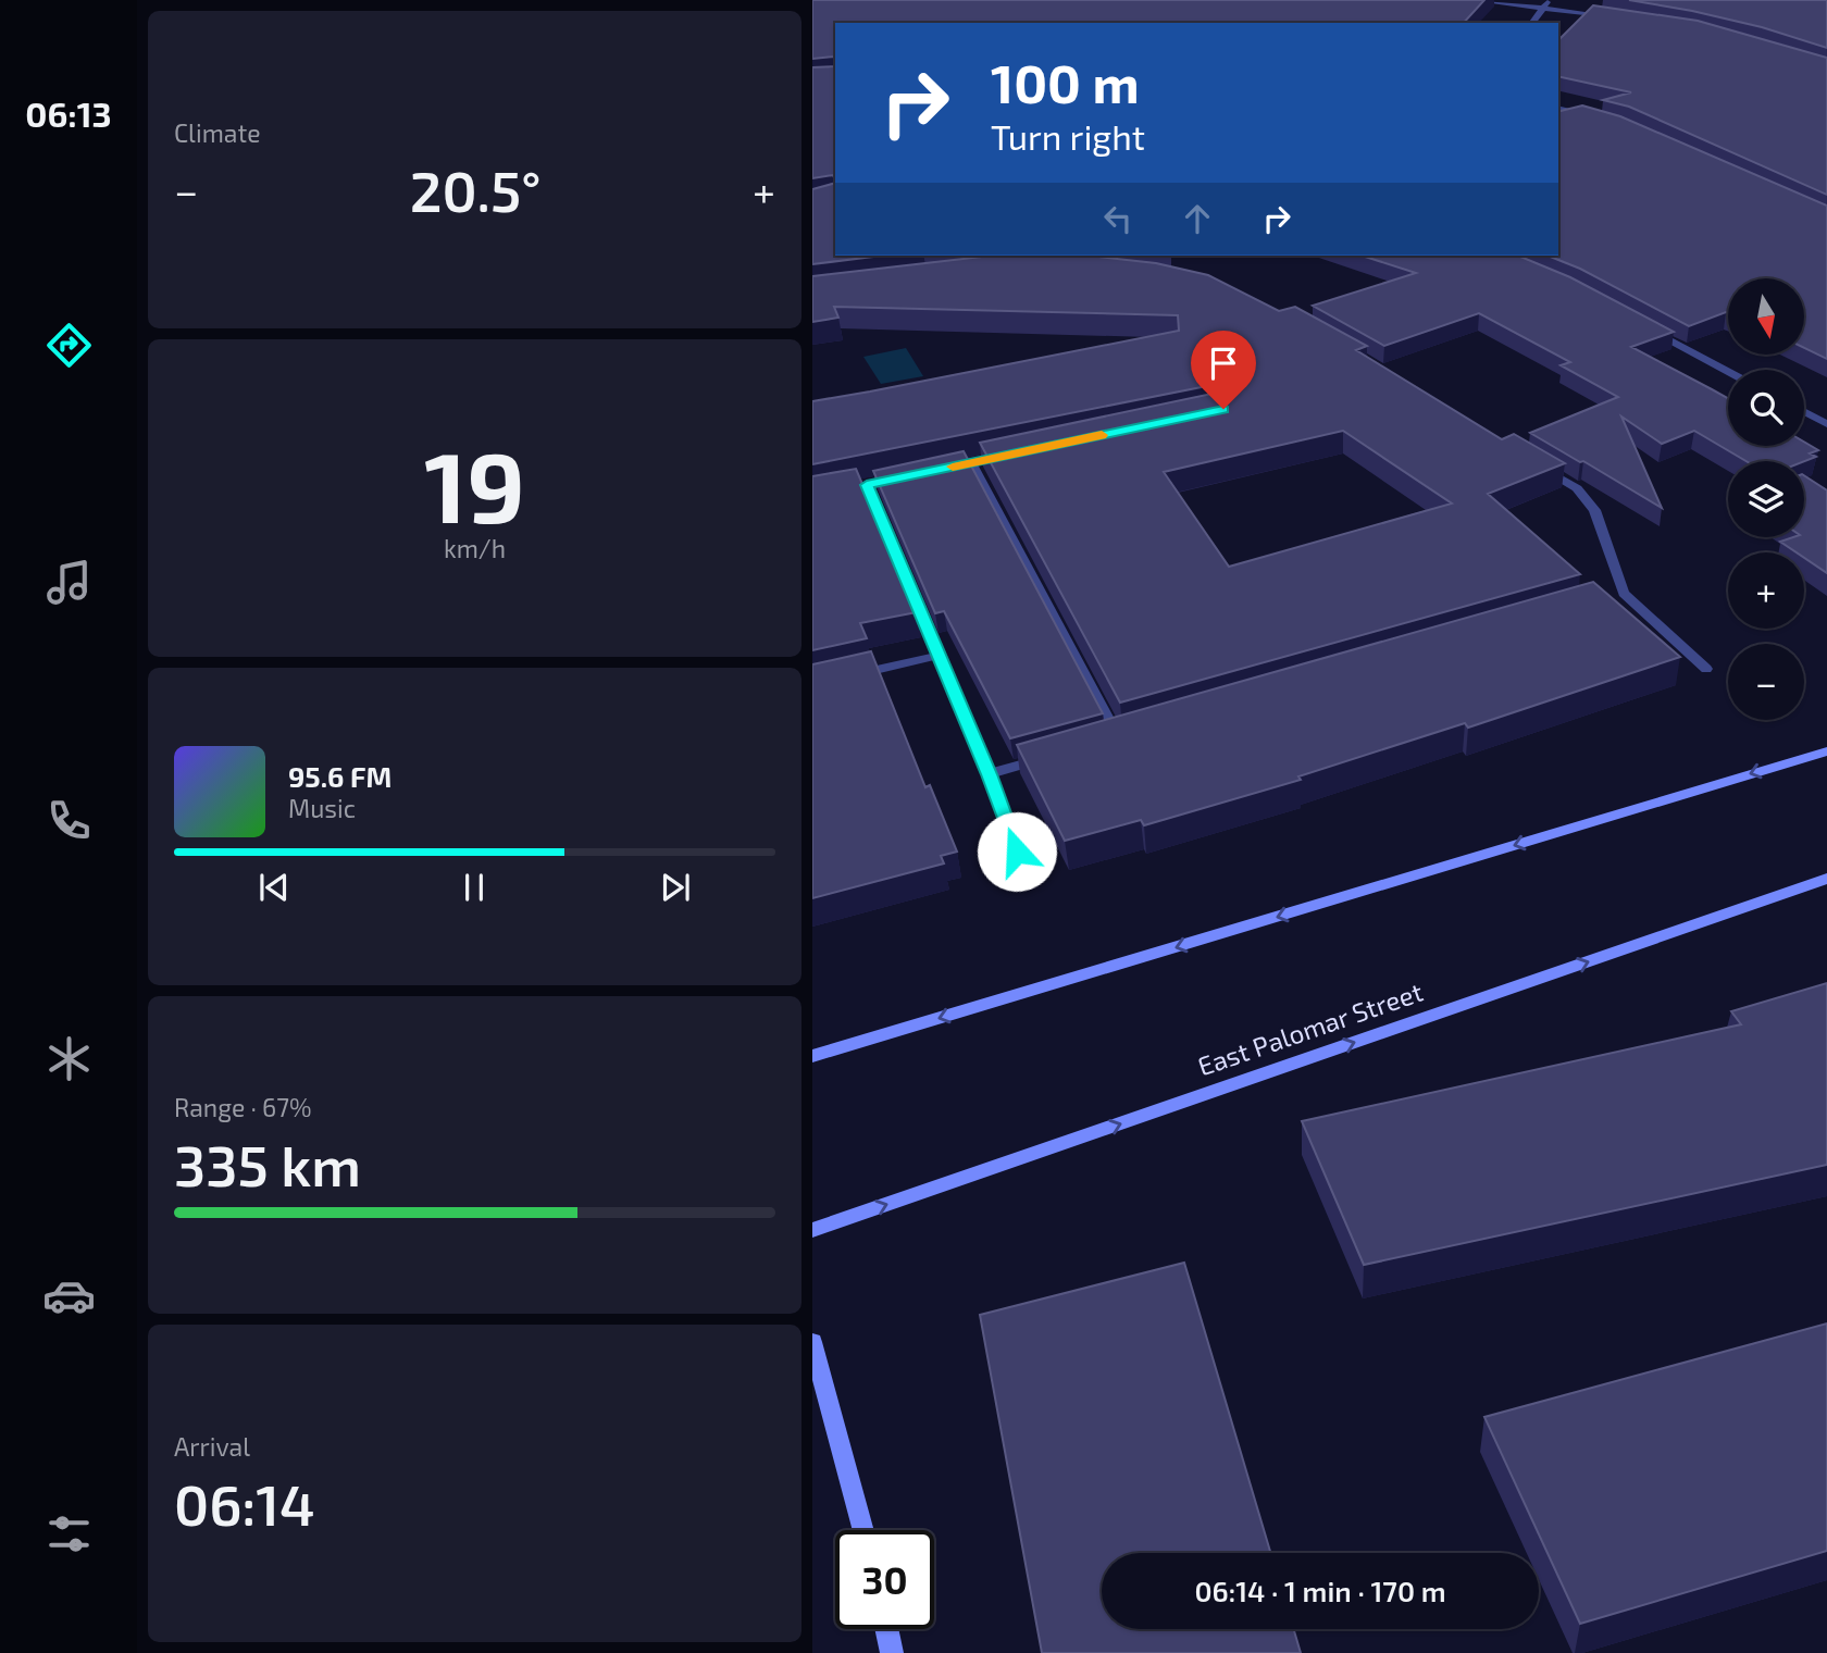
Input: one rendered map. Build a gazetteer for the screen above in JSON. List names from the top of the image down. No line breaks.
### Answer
{"streets":{"main road":["East Palomar Street"]},"north":"bottom","page":{"tabs":"06:13","tile":["Climate",["19","km/h"],["Range · 67%","335 km"],["Arrival","06:14"]],"turn":["100 m","Turn right"],"heat":["−","20.5°","+"],"map_buttons":["+","−"],"song":["95.6 FM","Music"],"limit":"30","trip":"06:14 · 1 min · 170 m"}}
